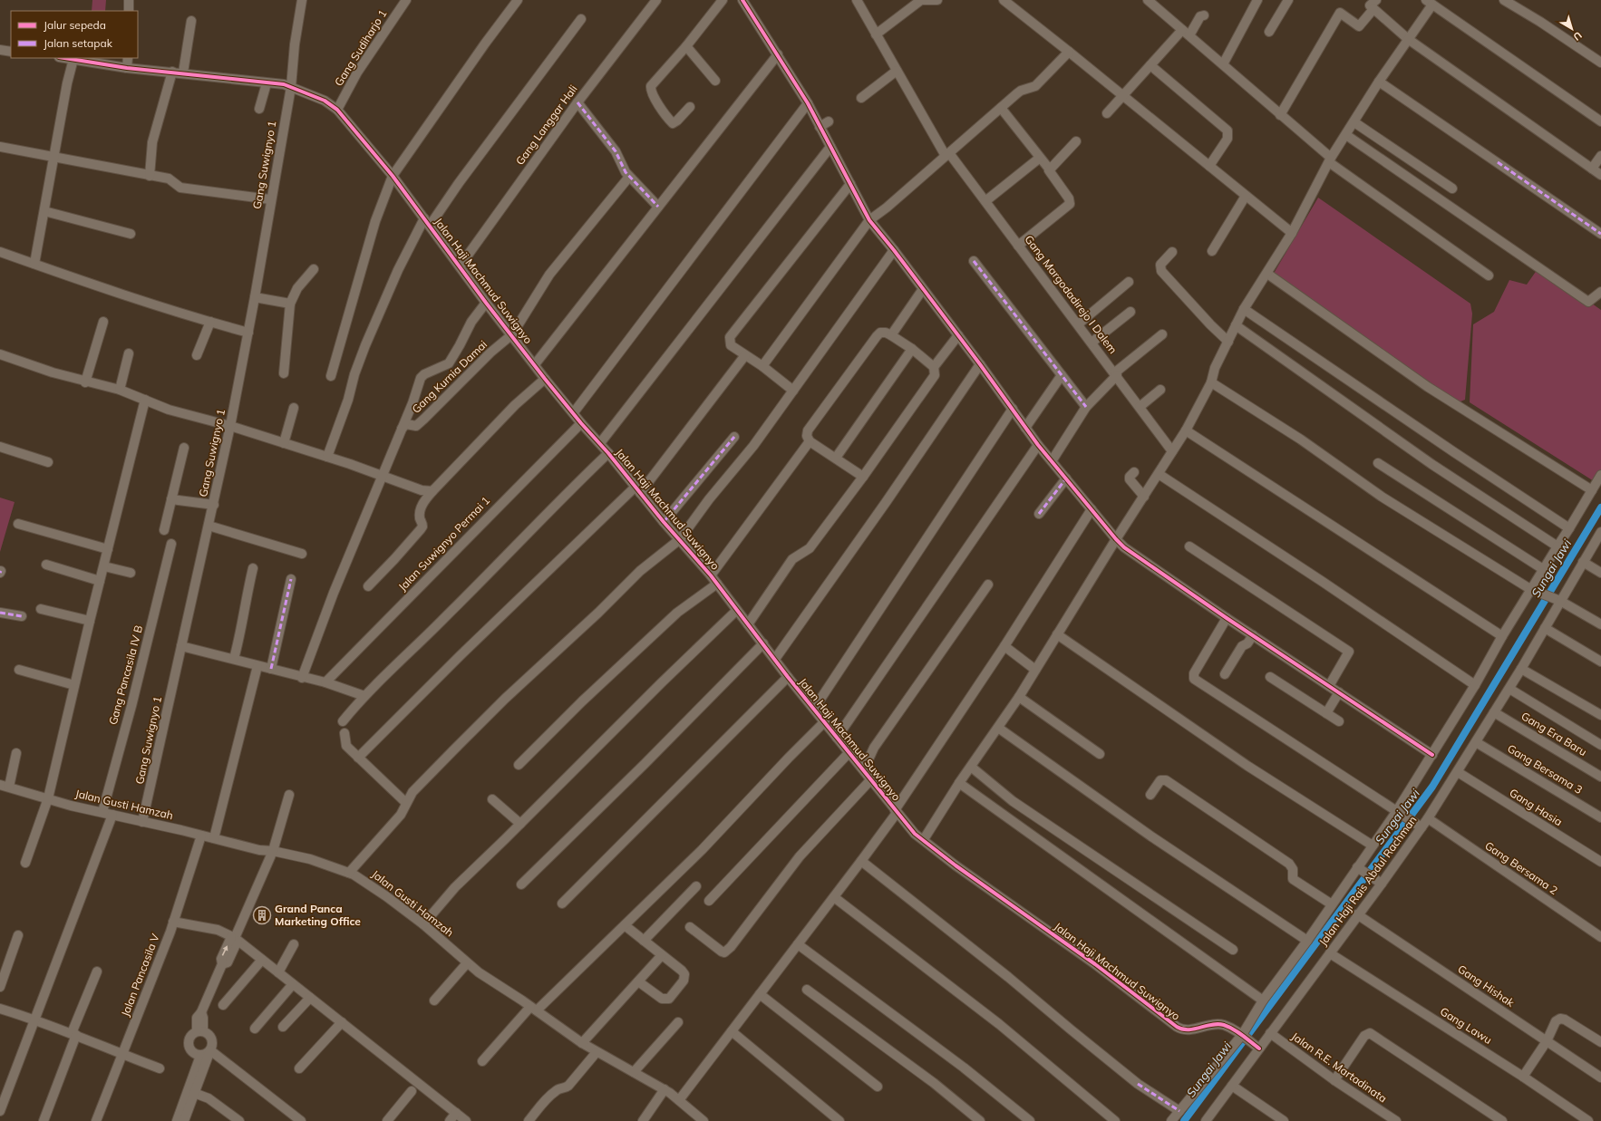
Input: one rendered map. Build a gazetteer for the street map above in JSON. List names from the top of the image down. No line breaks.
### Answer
{"streets":{"street":["Gang Sudiharjo 1","Gang Langgar Hali","Gang Suwignyo 1","Jalan Haji Machmud Suwignyo","Gang Margodadirejo I Dalem","Gang Kurnia Damai","Jalan Suwignyo Permai 1","Gang Pancasila IV B","Gang Era Baru","Gang Bersama 3","Jalan Gusti Hamzah","Gang Hasia","Gang Bersama 2","Jalan Haji Rais Abdul Rachman","Jalan Pancasila V","Gang Hishak","Gang Lawu","Jalan R.E. Martadinata"]},"crossings":[["Gang Sudiharjo 1","Jalan Haji Machmud Suwignyo"],["Gang Langgar Hali","Jalan Haji Machmud Suwignyo"],["Gang Suwignyo 1","Jalan Haji Machmud Suwignyo"],["Gang Suwignyo 1","Jalan Gusti Hamzah"],["Jalan Haji Machmud Suwignyo","Gang Kurnia Damai"],["Jalan Haji Machmud Suwignyo","Jalan Suwignyo Permai 1"],["Jalan Haji Machmud Suwignyo","Jalan Haji Rais Abdul Rachman"],["Gang Pancasila IV B","Jalan Gusti Hamzah"],["Gang Era Baru","Jalan Haji Rais Abdul Rachman"],["Gang Bersama 3","Jalan Haji Rais Abdul Rachman"],["Jalan Gusti Hamzah","Jalan Pancasila V"],["Gang Hasia","Jalan Haji Rais Abdul Rachman"],["Gang Bersama 2","Jalan Haji Rais Abdul Rachman"],["Jalan Haji Rais Abdul Rachman","Gang Hishak"],["Jalan Haji Rais Abdul Rachman","Gang Lawu"],["Jalan Haji Rais Abdul Rachman","Jalan R.E. Martadinata"]],"water":["Sungai Jawi"],"places":{"building":["Grand Panca Marketing Office"]},"legend":["Jalur sepeda","Jalan setapak"],"north":"bottom right"}
